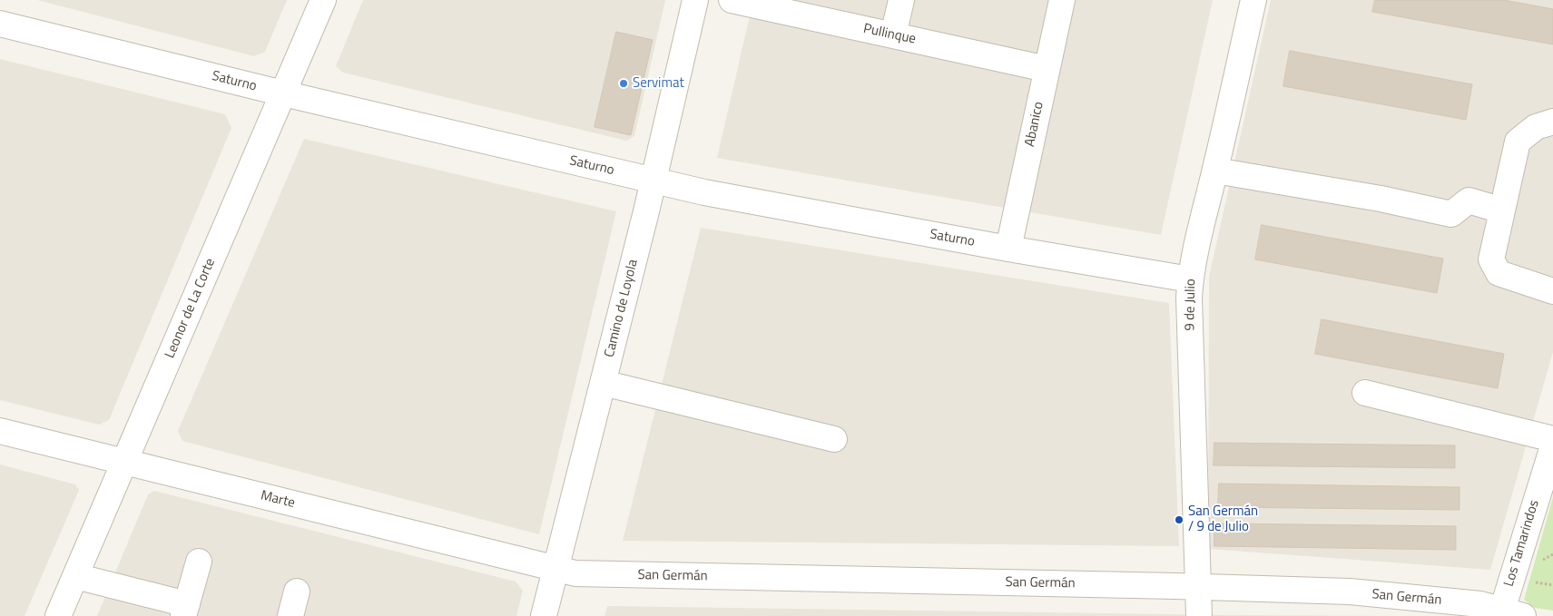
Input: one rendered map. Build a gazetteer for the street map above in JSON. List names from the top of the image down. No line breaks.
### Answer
{"streets":{"street":["Pullinque","Saturno","Abanico","9 de Julio","Leonor de La Corte","Camino de Loyola","Marte","Los Tamarindos","San Germán"]},"crossings":[["Pullinque","Abanico"],["Saturno","Abanico"],["Saturno","9 de Julio"],["Saturno","Leonor de La Corte"],["Saturno","Camino de Loyola"],["9 de Julio","San Germán"],["Leonor de La Corte","Marte"],["Camino de Loyola","Marte"],["Camino de Loyola","San Germán"],["Marte","San Germán"],["Los Tamarindos","San Germán"]],"places":["Servimat","San Germán / 9 de Julio"]}
